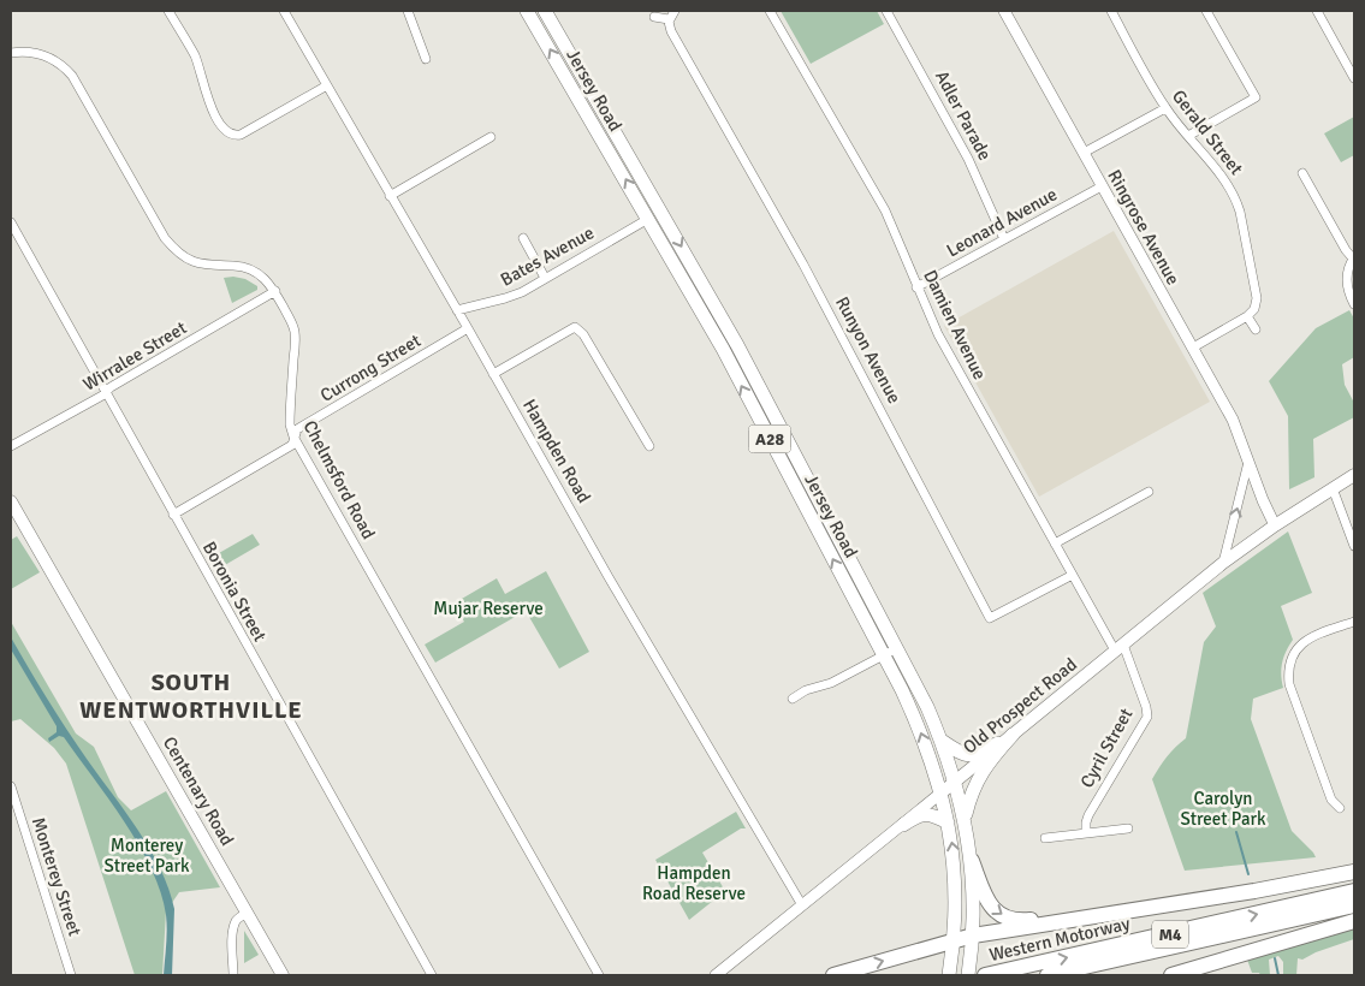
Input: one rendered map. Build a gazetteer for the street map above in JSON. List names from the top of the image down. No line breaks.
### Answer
{"streets":{"highway":["Jersey Road","A28","M4","Western Motorway"],"main road":["Old Prospect Road","Centenary Road"],"street":["Adler Parade","Gerald Street","Leonard Avenue","Ringrose Avenue","Bates Avenue","Damien Avenue","Runyon Avenue","Wirralee Street","Currong Street","Hampden Road","Chelmsford Road","Boronia Street","Cyril Street","Monterey Street"]},"crossings":[["Jersey Road","Bates Avenue"],["Jersey Road","Old Prospect Road"],["Adler Parade","Leonard Avenue"],["Leonard Avenue","Ringrose Avenue"],["Leonard Avenue","Damien Avenue"],["Ringrose Avenue","Old Prospect Road"],["Bates Avenue","Hampden Road"],["Damien Avenue","Runyon Avenue"],["Damien Avenue","Old Prospect Road"],["Damien Avenue","Cyril Street"],["Wirralee Street","Chelmsford Road"],["Wirralee Street","Boronia Street"],["Currong Street","Hampden Road"],["Currong Street","Chelmsford Road"],["Currong Street","Boronia Street"],["Hampden Road","Old Prospect Road"],["Old Prospect Road","Cyril Street"]],"districts":["SOUTH WENTWORTHVILLE"],"parks":["Mujar Reserve","Carolyn Street Park","Monterey Street Park","Hampden Road Reserve"]}
